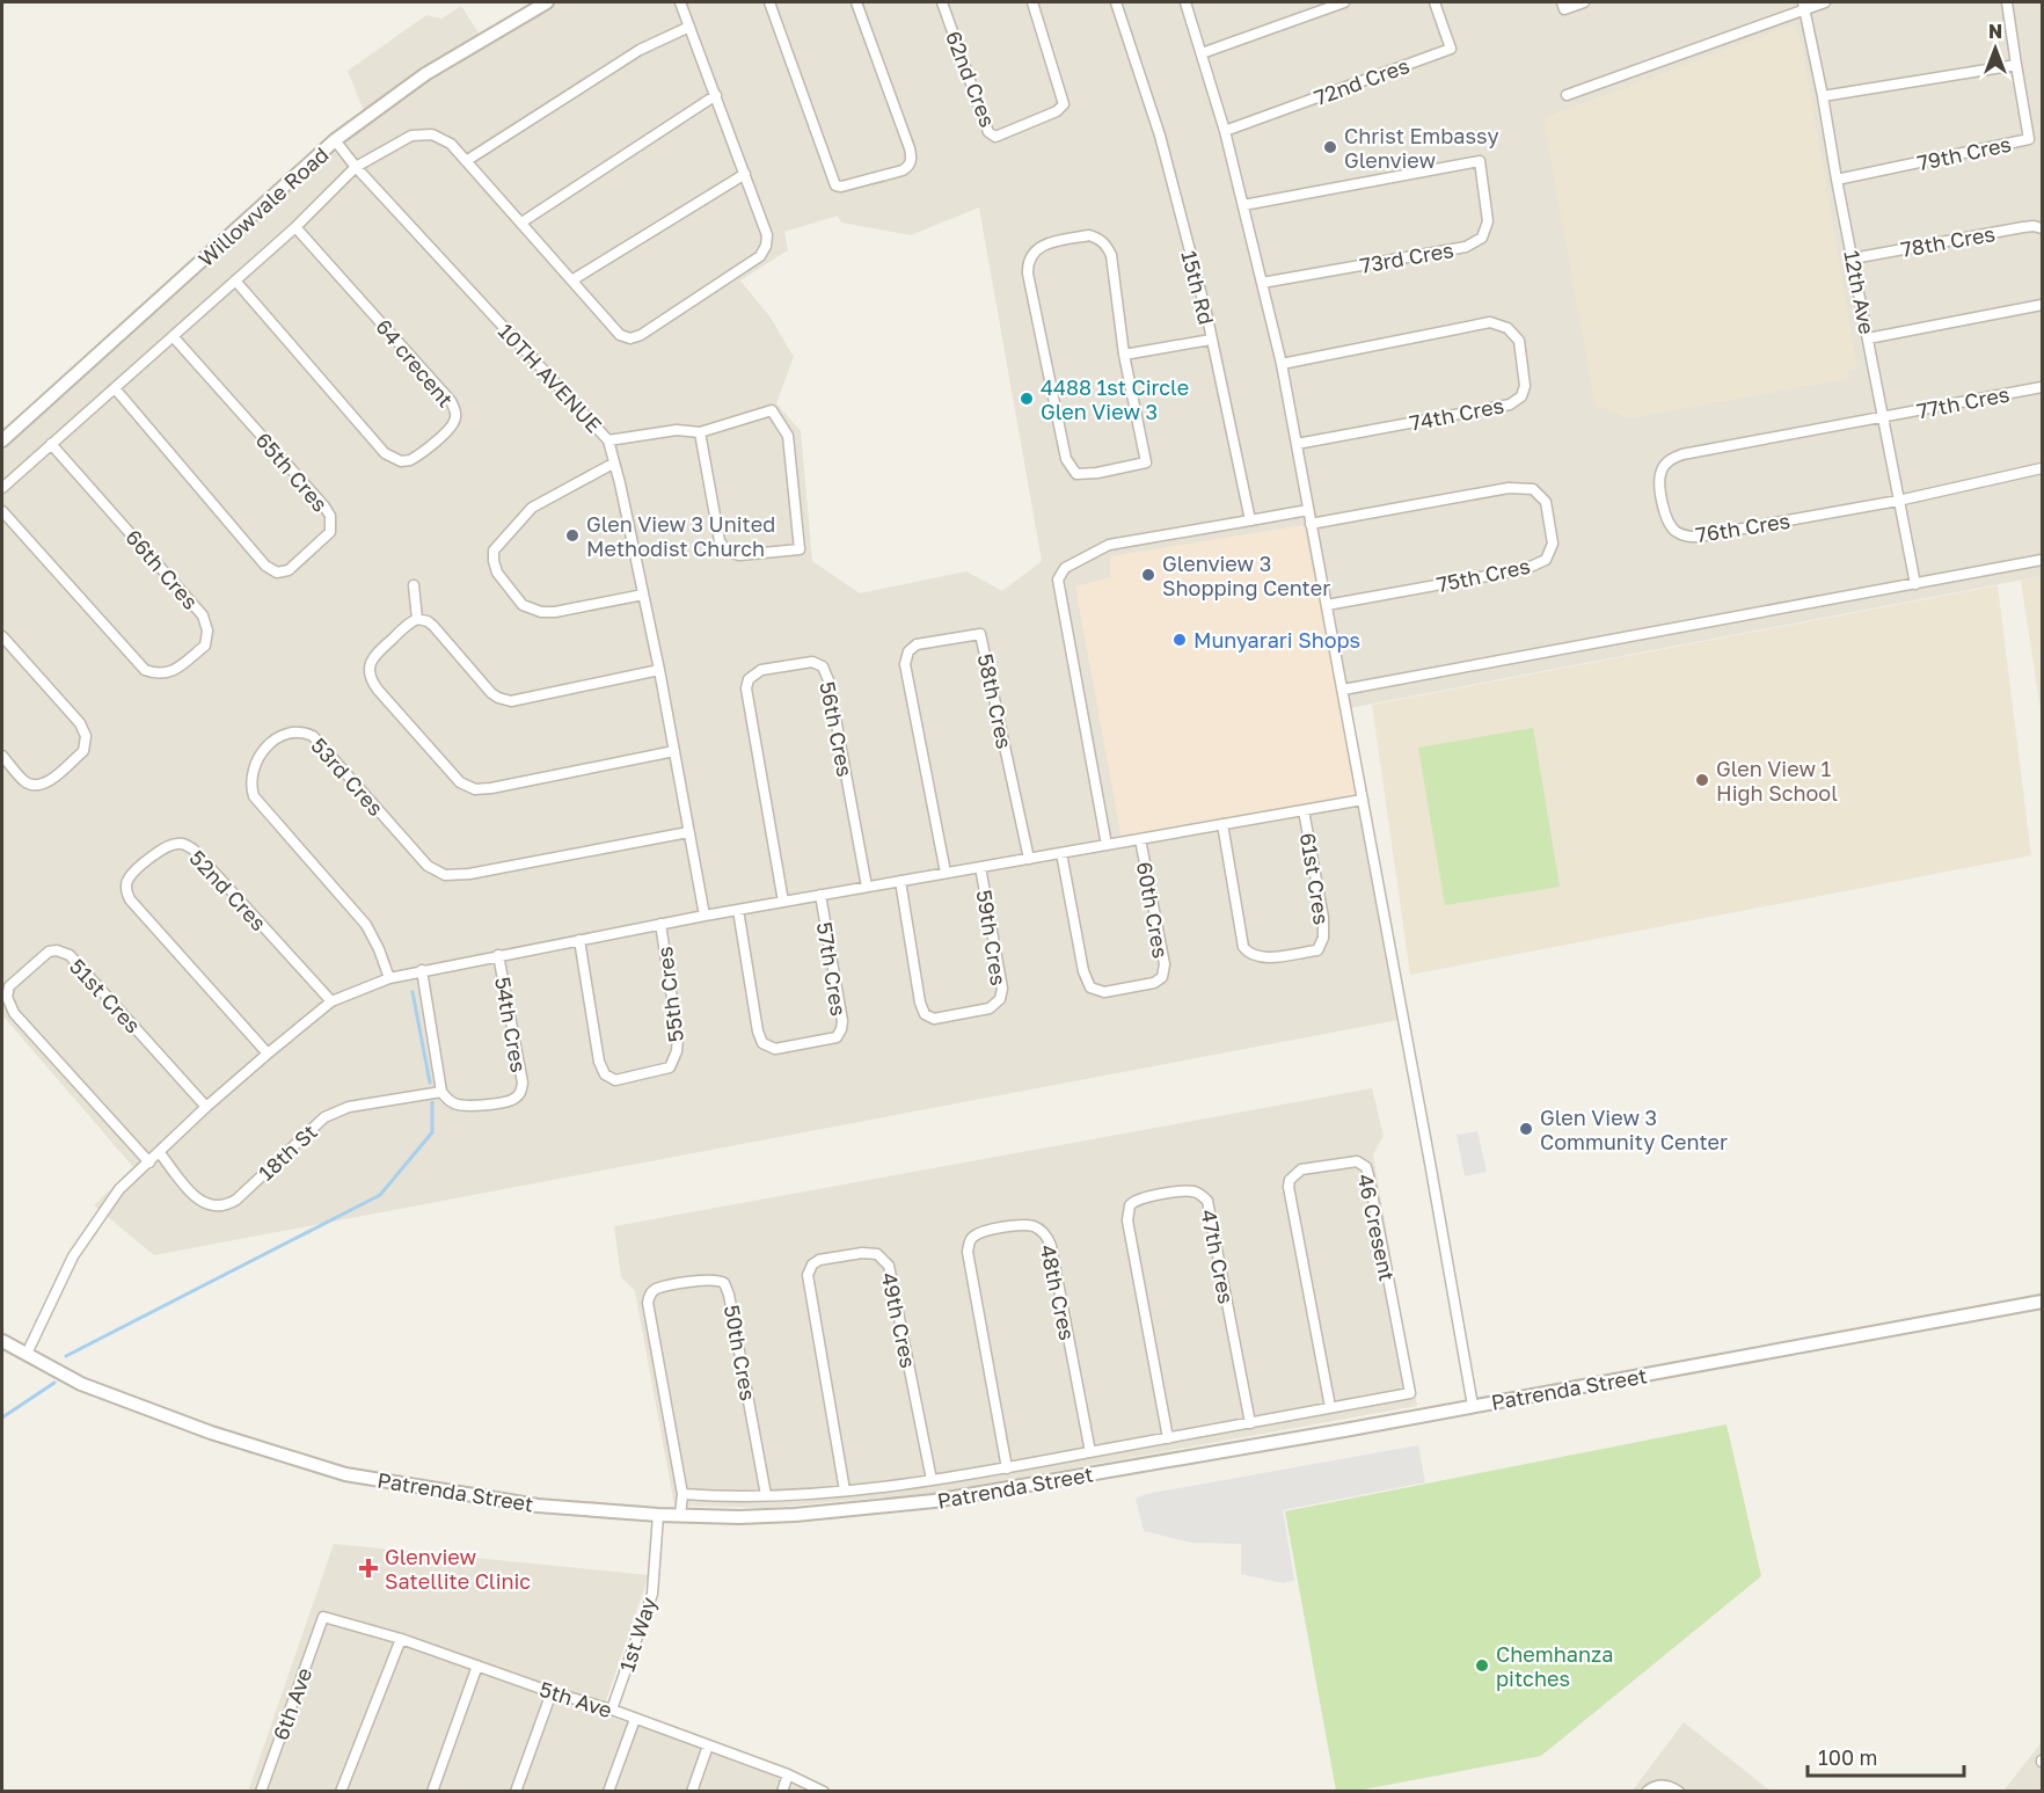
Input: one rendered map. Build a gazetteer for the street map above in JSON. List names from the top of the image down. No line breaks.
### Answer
{"streets":{"street":["62nd Cres","72nd Cres","79th Cres","Willowvale Road","78th Cres","73rd Cres","15th Rd","12th Ave","64 crecent","10TH AVENUE","77th Cres","74th Cres","65th Cres","76th Cres","66th Cres","75th Cres","58th Cres","56th Cres","53rd Cres","61st Cres","52nd Cres","60th Cres","59th Cres","57th Cres","55th Cres","51st Cres","54th Cres","18th St","46 Cresent","47th Cres","48th Cres","49th Cres","50th Cres","Patrenda Street","1st Way","5th Ave","6th Ave"]},"crossings":[["79th Cres","12th Ave"],["Willowvale Road","10TH AVENUE"],["78th Cres","12th Ave"],["12th Ave","77th Cres"],["12th Ave","76th Cres"],["10TH AVENUE","53rd Cres"],["77th Cres","76th Cres"],["54th Cres","18th St"],["Patrenda Street","1st Way"],["1st Way","5th Ave"],["5th Ave","6th Ave"]],"places":{"other":["Christ Embassy Glenview","4488 1st Circle Glen View 3","Glen View 3 United Methodist Church","Glenview 3 Shopping Center","Munyarari Shops","Glen View 1 High School","Glen View 3 Community Center","Chemhanza pitches"],"health":["Glenview Satellite Clinic"]},"scale_bar":"100 m","north":"top"}
